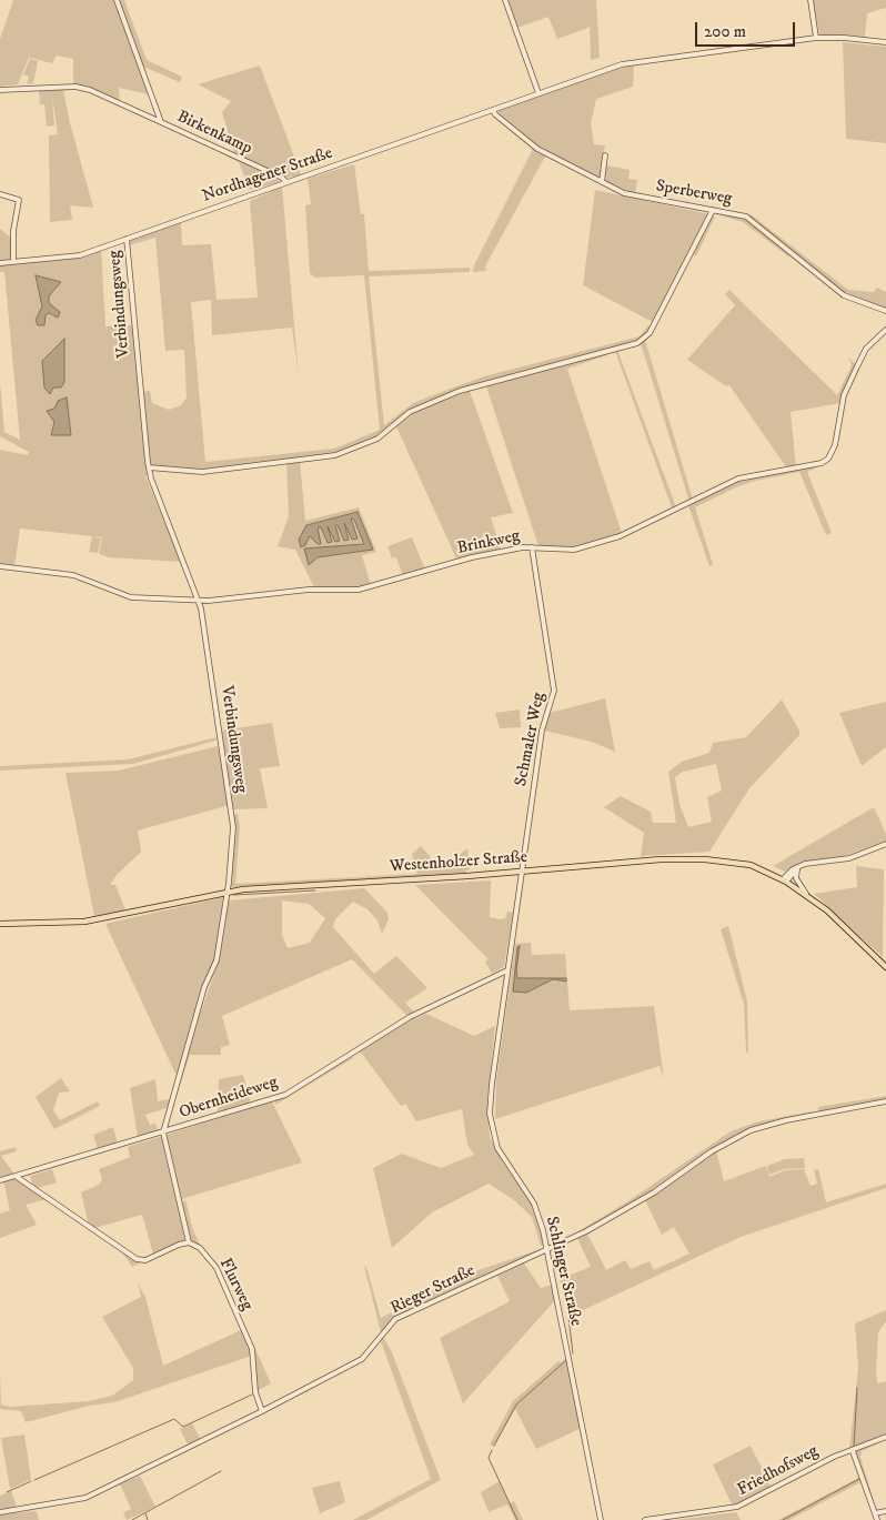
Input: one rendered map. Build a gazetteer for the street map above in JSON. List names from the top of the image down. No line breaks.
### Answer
{"streets":{"main road":["Westenholzer Straße"],"street":["Birkenkamp","Nordhagener Straße","Sperberweg","Verbindungsweg","Brinkweg","Schmaler Weg","Obernheideweg","Schlinger Straße","Flurweg","Rieger Straße","Friedhofsweg"]},"crossings":[["Birkenkamp","Nordhagener Straße"],["Nordhagener Straße","Sperberweg"],["Nordhagener Straße","Verbindungsweg"],["Verbindungsweg","Brinkweg"],["Verbindungsweg","Westenholzer Straße"],["Verbindungsweg","Obernheideweg"],["Verbindungsweg","Flurweg"],["Brinkweg","Schmaler Weg"],["Schmaler Weg","Westenholzer Straße"],["Schmaler Weg","Schlinger Straße"],["Westenholzer Straße","Schlinger Straße"],["Obernheideweg","Schlinger Straße"],["Schlinger Straße","Rieger Straße"],["Flurweg","Rieger Straße"]],"scale_bar":"200 m"}
